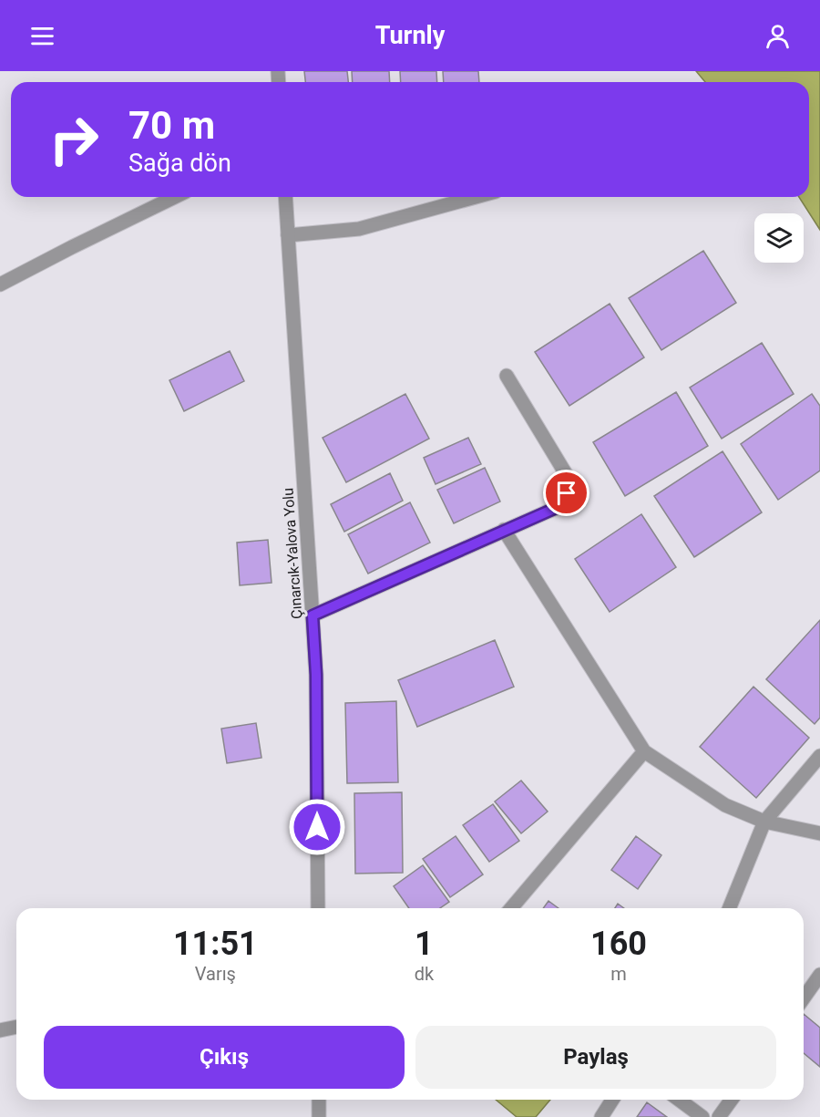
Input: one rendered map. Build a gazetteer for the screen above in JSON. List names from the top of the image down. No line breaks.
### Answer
{"streets":{"street":["Çınarcık-Yalova Yolu"]},"page":{"header":"Turnly","turn":["70 m","Sağa dön"],"eta":["11:51","Varış","1","dk","160","m"],"buttons":["Çıkış","Paylaş"]}}
